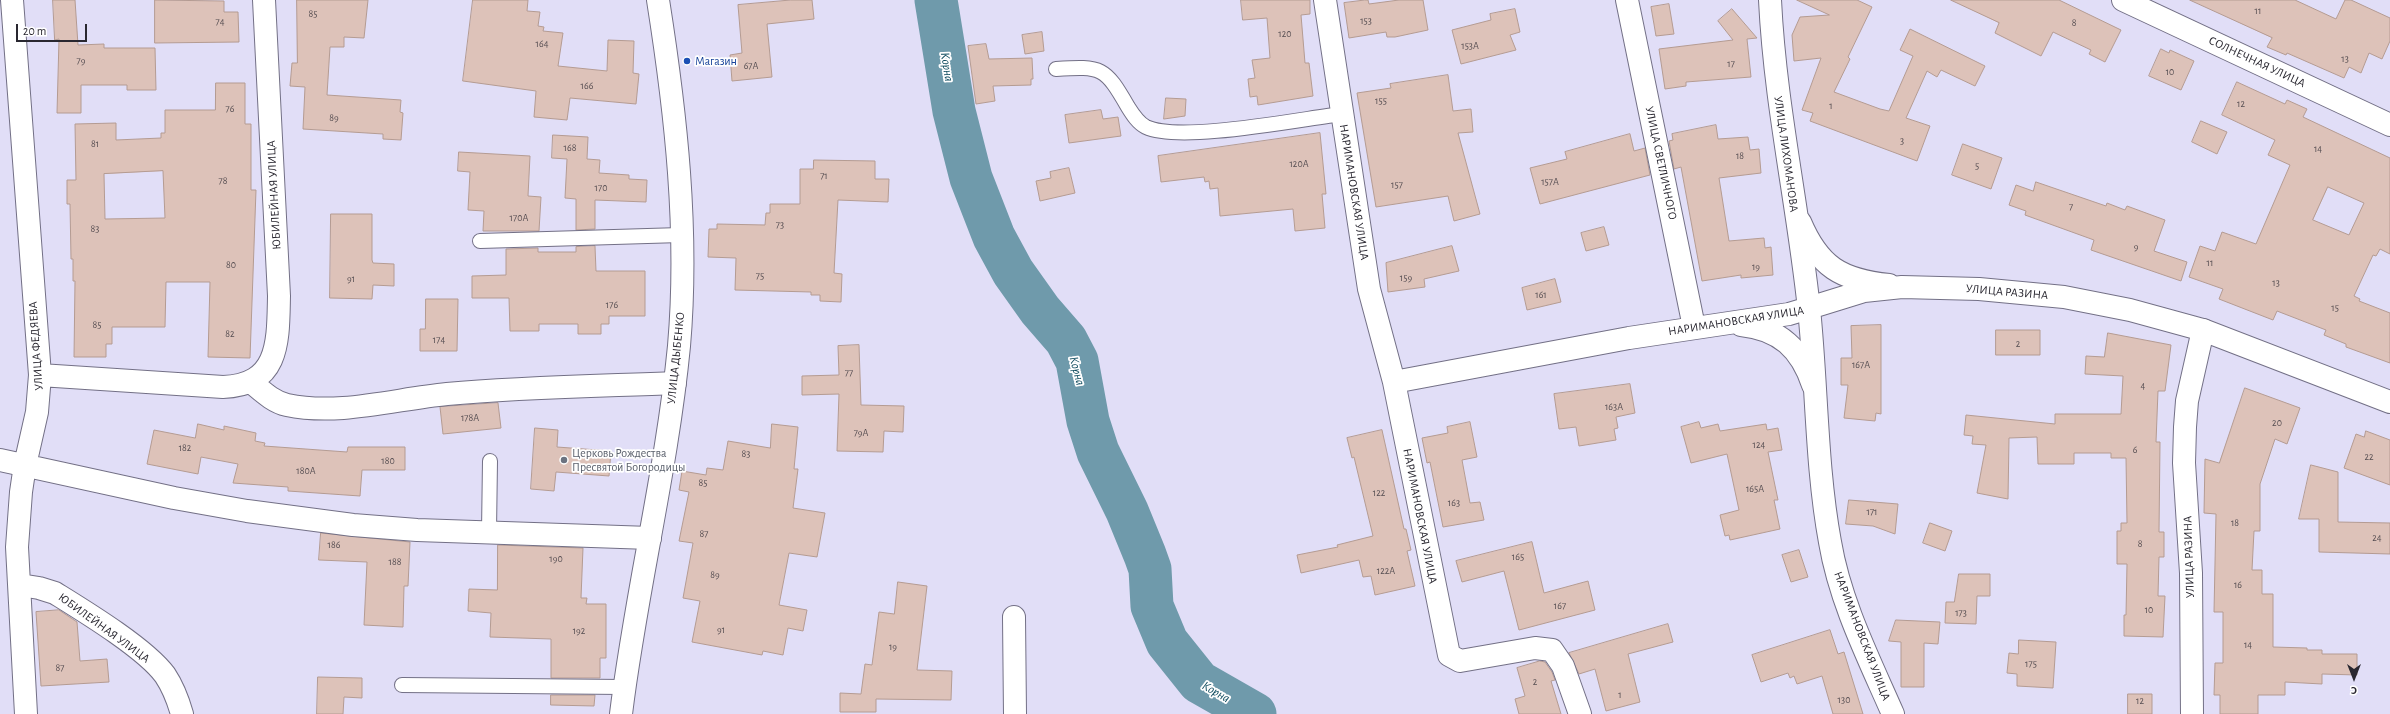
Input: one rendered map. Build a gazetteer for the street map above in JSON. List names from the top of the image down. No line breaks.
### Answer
{"streets":{"street":["СОЛНЕЧНАЯ УЛИЦА","УЛИЦА ЛИХОМАНОВА","УЛИЦА СВЕТЛИЧНОГО","НАРИМАНОВСКАЯ УЛИЦА","ЮБИЛЕЙНАЯ УЛИЦА","УЛИЦА РАЗИНА","УЛИЦА ФЕДЯЕВА","УЛИЦА ДЫБЕНКО"]},"crossings":[["УЛИЦА ЛИХОМАНОВА","НАРИМАНОВСКАЯ УЛИЦА"],["УЛИЦА ЛИХОМАНОВА","УЛИЦА РАЗИНА"],["УЛИЦА СВЕТЛИЧНОГО","НАРИМАНОВСКАЯ УЛИЦА"],["НАРИМАНОВСКАЯ УЛИЦА","УЛИЦА РАЗИНА"],["ЮБИЛЕЙНАЯ УЛИЦА","УЛИЦА ФЕДЯЕВА"]],"water":["Корна"],"places":["Магазин","Церковь Рождества Пресвятой Богородицы"],"house_numbers":["11","85","153","74","8","120","164","153А","13","79","17","67А","10","166","155","12","1","76","89","3","81","168","14","18","120А","5","71","78","157А","157","170","7","170А","73","83","9","11","80","19","75","159","91","13","161","176","15","85","82","174","2","167А","77","4","163А","178А","20","79А","124","182","6","83","22","180","180А","85","165А","122","163","171","18","87","24","8","186","165","190","188","122А","89","16","167","10","173","91","192","14","19","175","87","2","1","130","12"],"scale_bar":"20 m","north":"bottom"}
